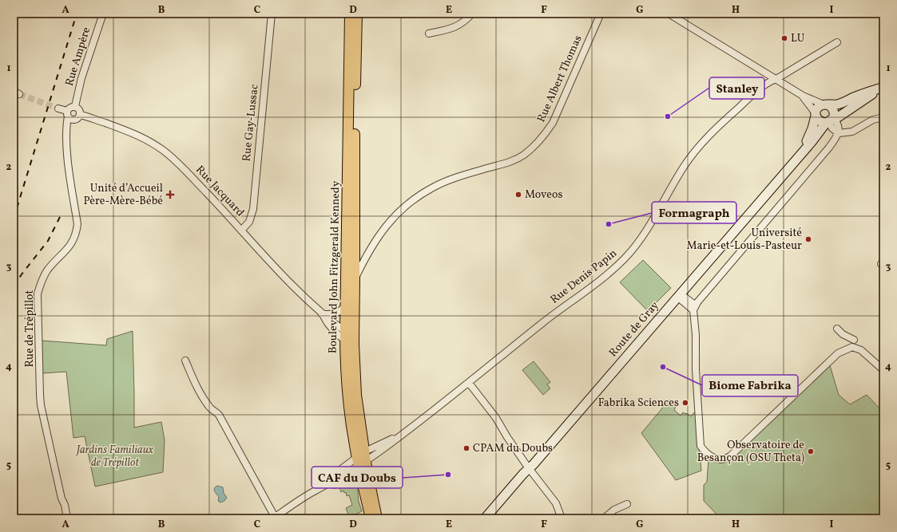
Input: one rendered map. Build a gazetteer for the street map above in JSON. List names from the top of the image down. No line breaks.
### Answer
{"streets":{"main road":["Boulevard John Fitzgerald Kennedy","Route de Gray"],"street":["Rue Ampère","Rue Albert Thomas","Rue Gay-Lussac","Rue Jacquard","Rue Denis Papin","Rue de Trépillot"]},"crossings":[["Rue Ampère","Rue Jacquard"],["Rue Ampère","Rue de Trépillot"],["Rue Albert Thomas","Boulevard John Fitzgerald Kennedy"],["Rue Gay-Lussac","Rue Jacquard"],["Rue Jacquard","Boulevard John Fitzgerald Kennedy"],["Rue Jacquard","Rue de Trépillot"],["Boulevard John Fitzgerald Kennedy","Rue Denis Papin"]],"parks":["Jardins Familiaux de Trépillot"],"places":{"other":["LU","Stanley","Moveos","Formagraph","Université Marie-et-Louis-Pasteur","Biome Fabrika","Fabrika Sciences","CPAM du Doubs","Observatoire de Besançon (OSU Theta)","CAF du Doubs"],"health":["Unité d’Accueil Père-Mère-Bébé"]},"grid":{"columns":["A","B","C","D","E","F","G","H","I"],"rows":["1","2","3","4","5"]}}
